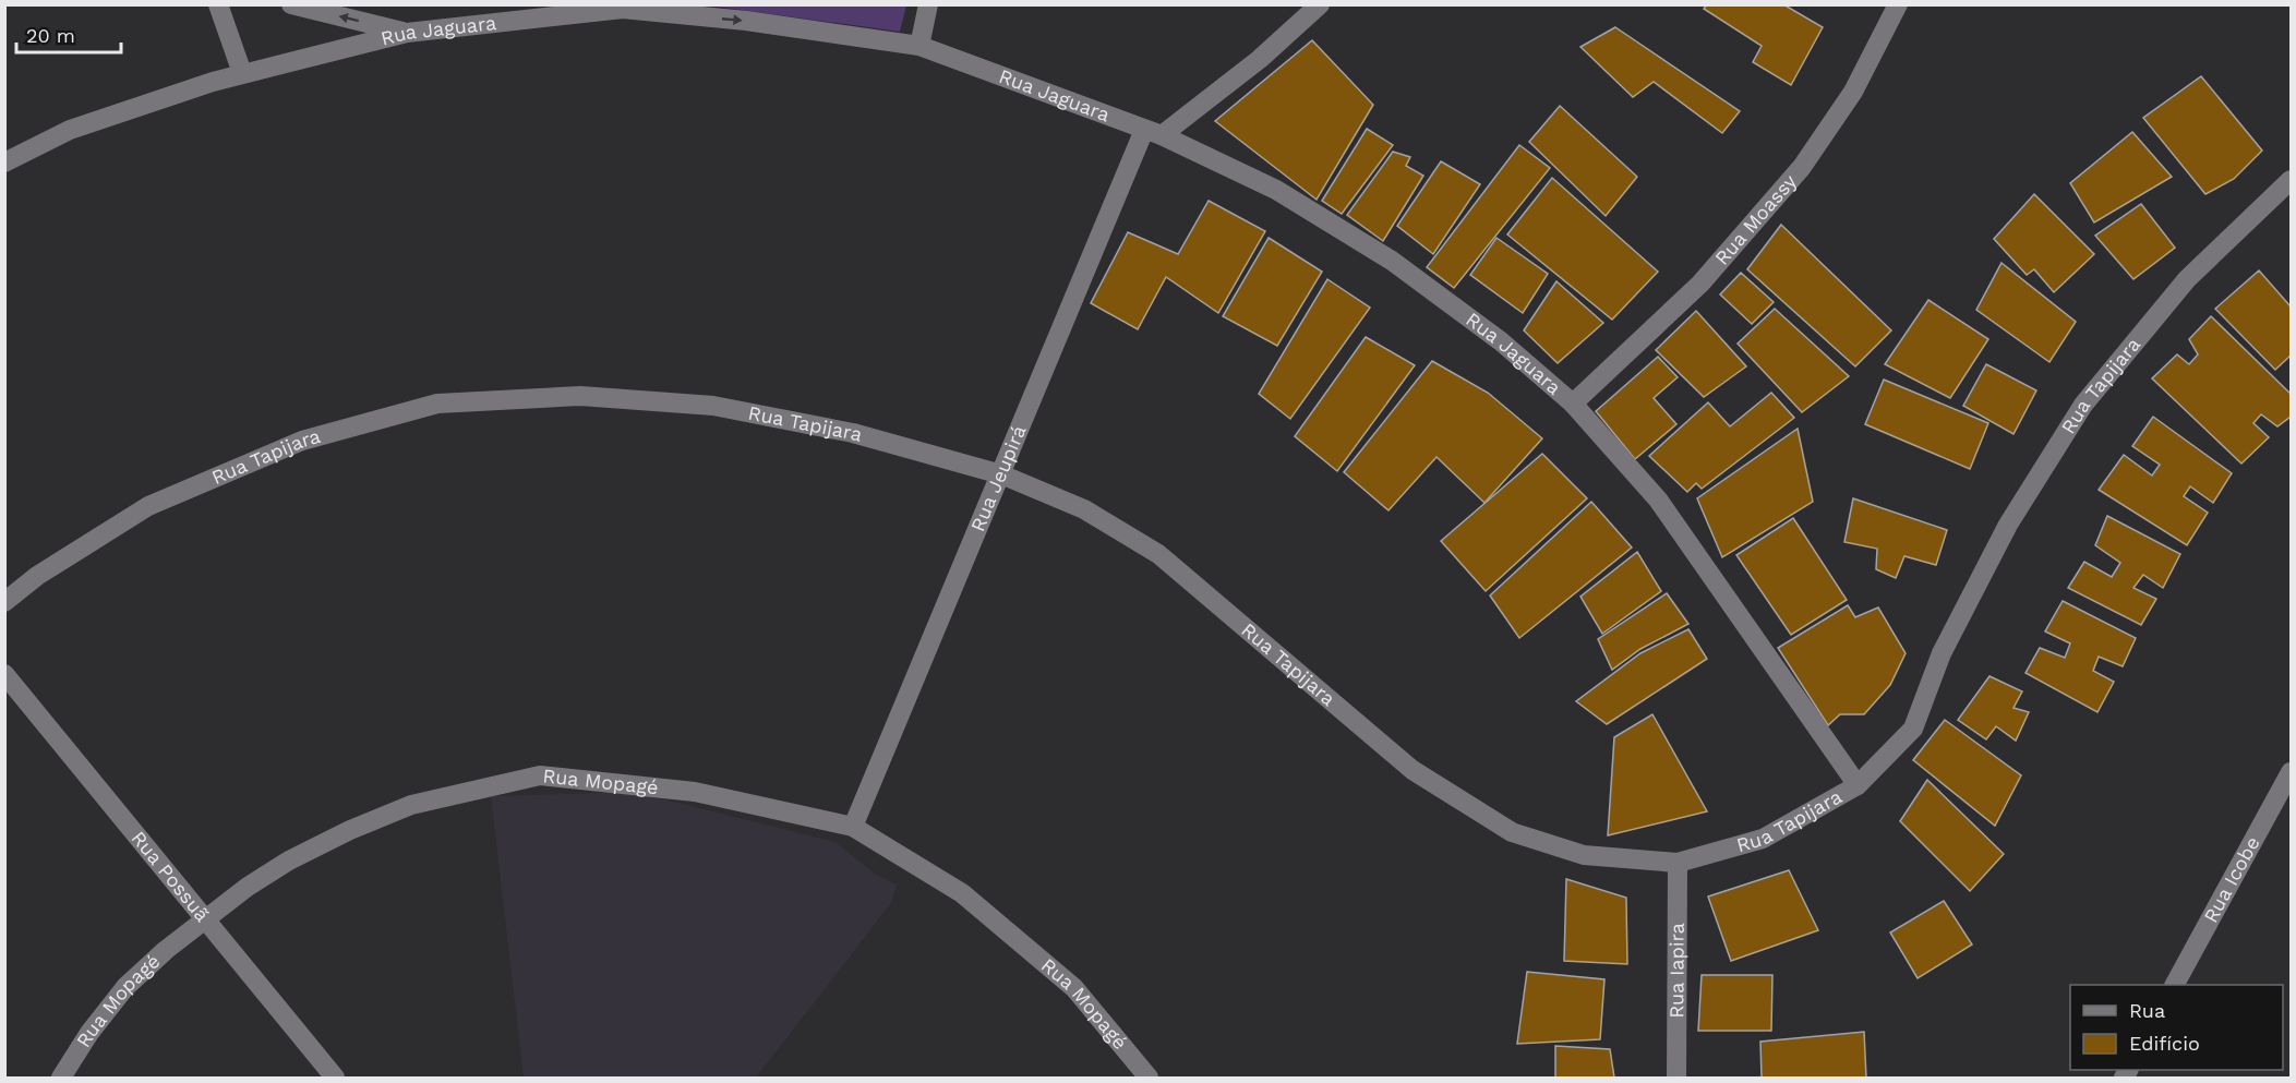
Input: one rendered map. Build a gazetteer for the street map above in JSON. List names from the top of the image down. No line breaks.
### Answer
{"streets":{"street":["Rua Jaguara","Rua Moassy","Rua Tapijara","Rua Jeupirá","Rua Mopagé","Rua Possuã","Rua Icobe","Rua Iapira"]},"crossings":[["Rua Jaguara","Rua Moassy"],["Rua Jaguara","Rua Tapijara"],["Rua Jaguara","Rua Jeupirá"],["Rua Tapijara","Rua Jeupirá"],["Rua Tapijara","Rua Iapira"],["Rua Jeupirá","Rua Mopagé"],["Rua Mopagé","Rua Possuã"]],"legend":["Rua","Edifício"],"scale_bar":"20 m"}
